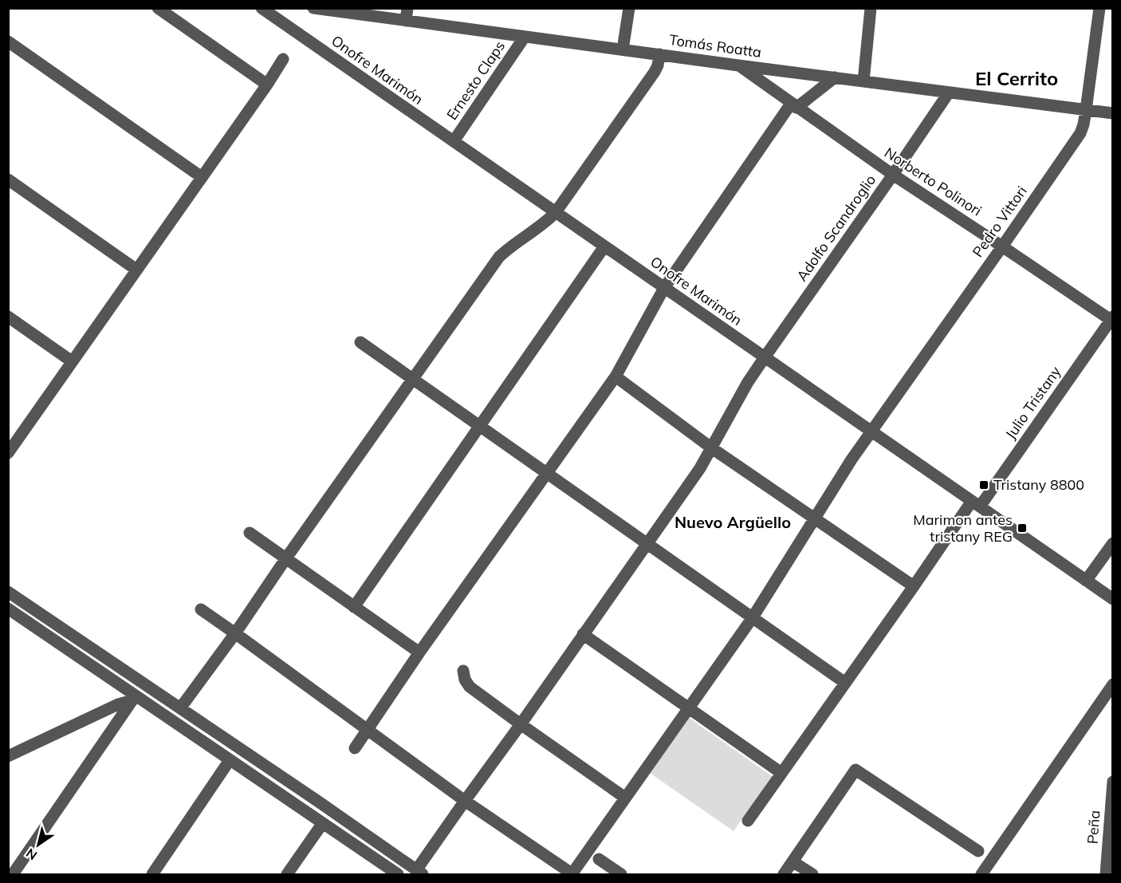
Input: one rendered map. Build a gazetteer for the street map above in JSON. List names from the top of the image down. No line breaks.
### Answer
{"streets":{"street":["Tomás Roatta","Onofre Marimón","Ernesto Claps","Norberto Polinori","Pedro Vittori","Adolfo Scandroglio","Julio Tristany","Peña"]},"crossings":[["Tomás Roatta","Ernesto Claps"],["Tomás Roatta","Norberto Polinori"],["Tomás Roatta","Pedro Vittori"],["Tomás Roatta","Adolfo Scandroglio"],["Onofre Marimón","Ernesto Claps"],["Onofre Marimón","Pedro Vittori"],["Onofre Marimón","Adolfo Scandroglio"],["Onofre Marimón","Julio Tristany"],["Norberto Polinori","Pedro Vittori"],["Norberto Polinori","Adolfo Scandroglio"],["Norberto Polinori","Julio Tristany"]],"districts":["El Cerrito","Nuevo Argüello"],"places":{"transit":["Tristany 8800","Marimon antes tristany REG"]},"north":"bottom left"}
